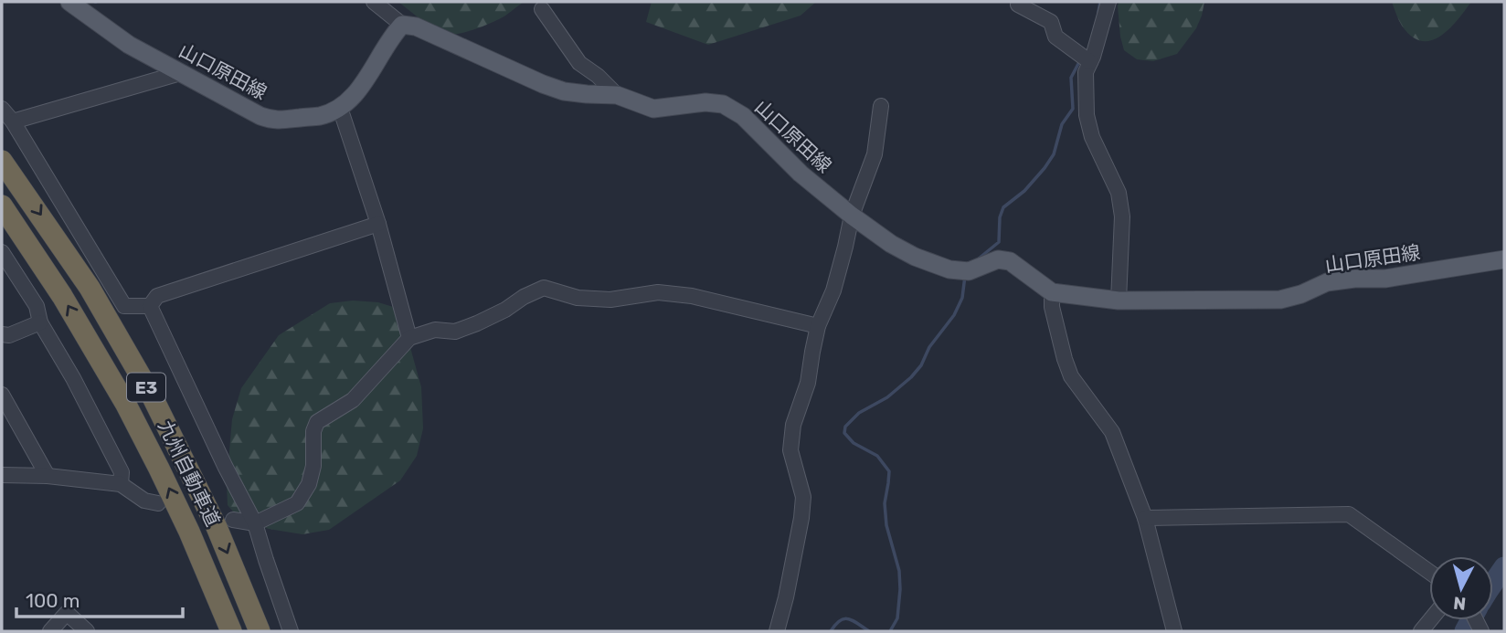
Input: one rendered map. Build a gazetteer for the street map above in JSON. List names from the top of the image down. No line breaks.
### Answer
{"streets":{"highway":["E3","九州自動車道"],"main road":["山口原田線"]},"scale_bar":"100 m","north":"bottom"}
